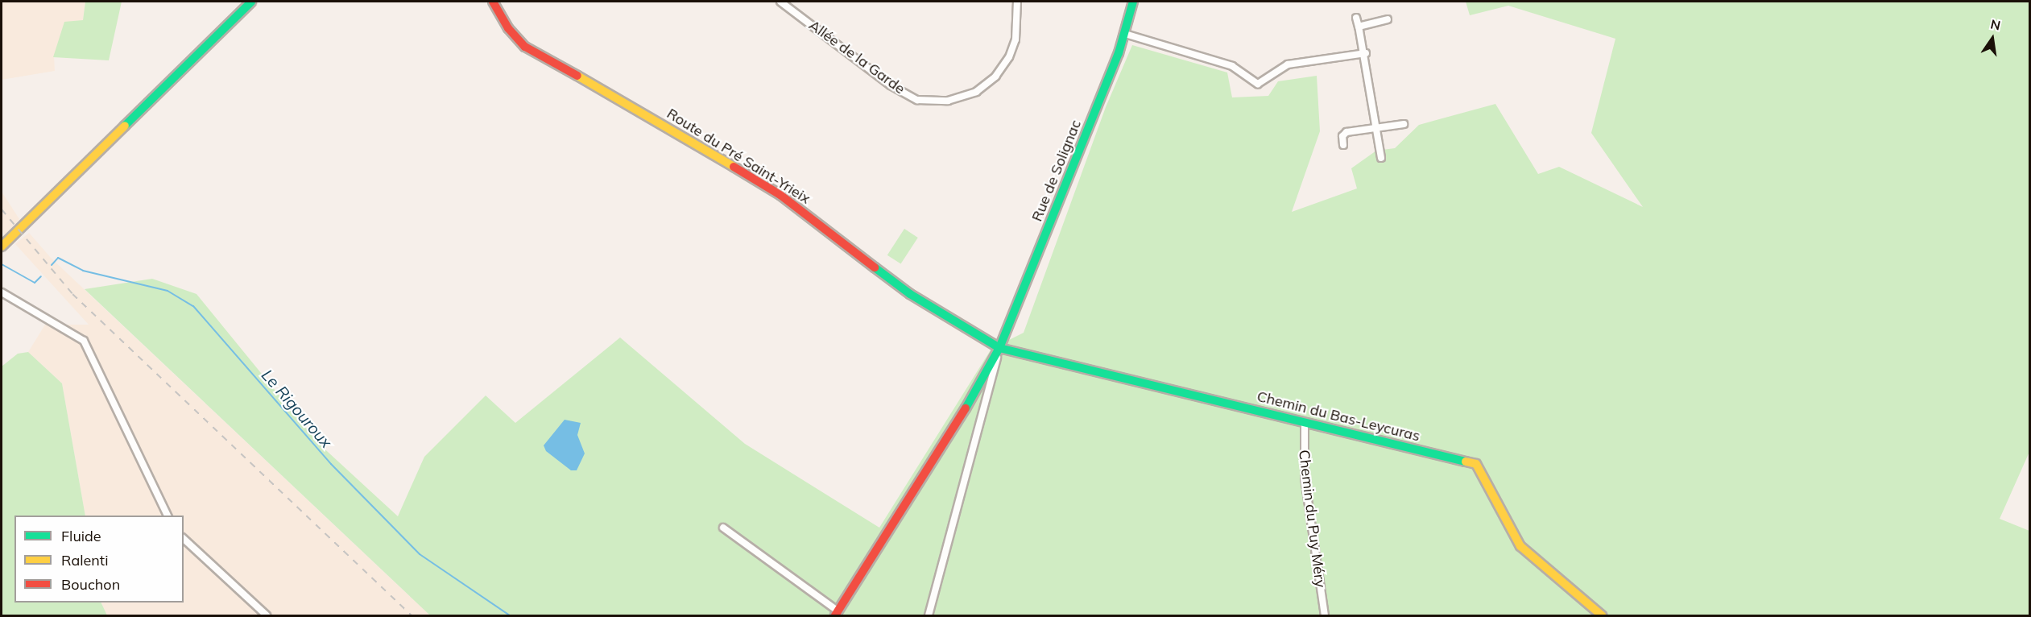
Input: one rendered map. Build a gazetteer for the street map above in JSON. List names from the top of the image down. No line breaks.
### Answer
{"streets":{"street":["Allée de la Garde","Route du Pré Saint-Yrieix","Rue de Solignac","Chemin du Bas-Leycuras","Chemin du Puy Méry"]},"crossings":[["Route du Pré Saint-Yrieix","Rue de Solignac"],["Route du Pré Saint-Yrieix","Chemin du Bas-Leycuras"],["Rue de Solignac","Chemin du Bas-Leycuras"],["Chemin du Bas-Leycuras","Chemin du Puy Méry"]],"water":["Le Rigouroux"],"legend":["Fluide","Ralenti","Bouchon"],"north":"top"}
